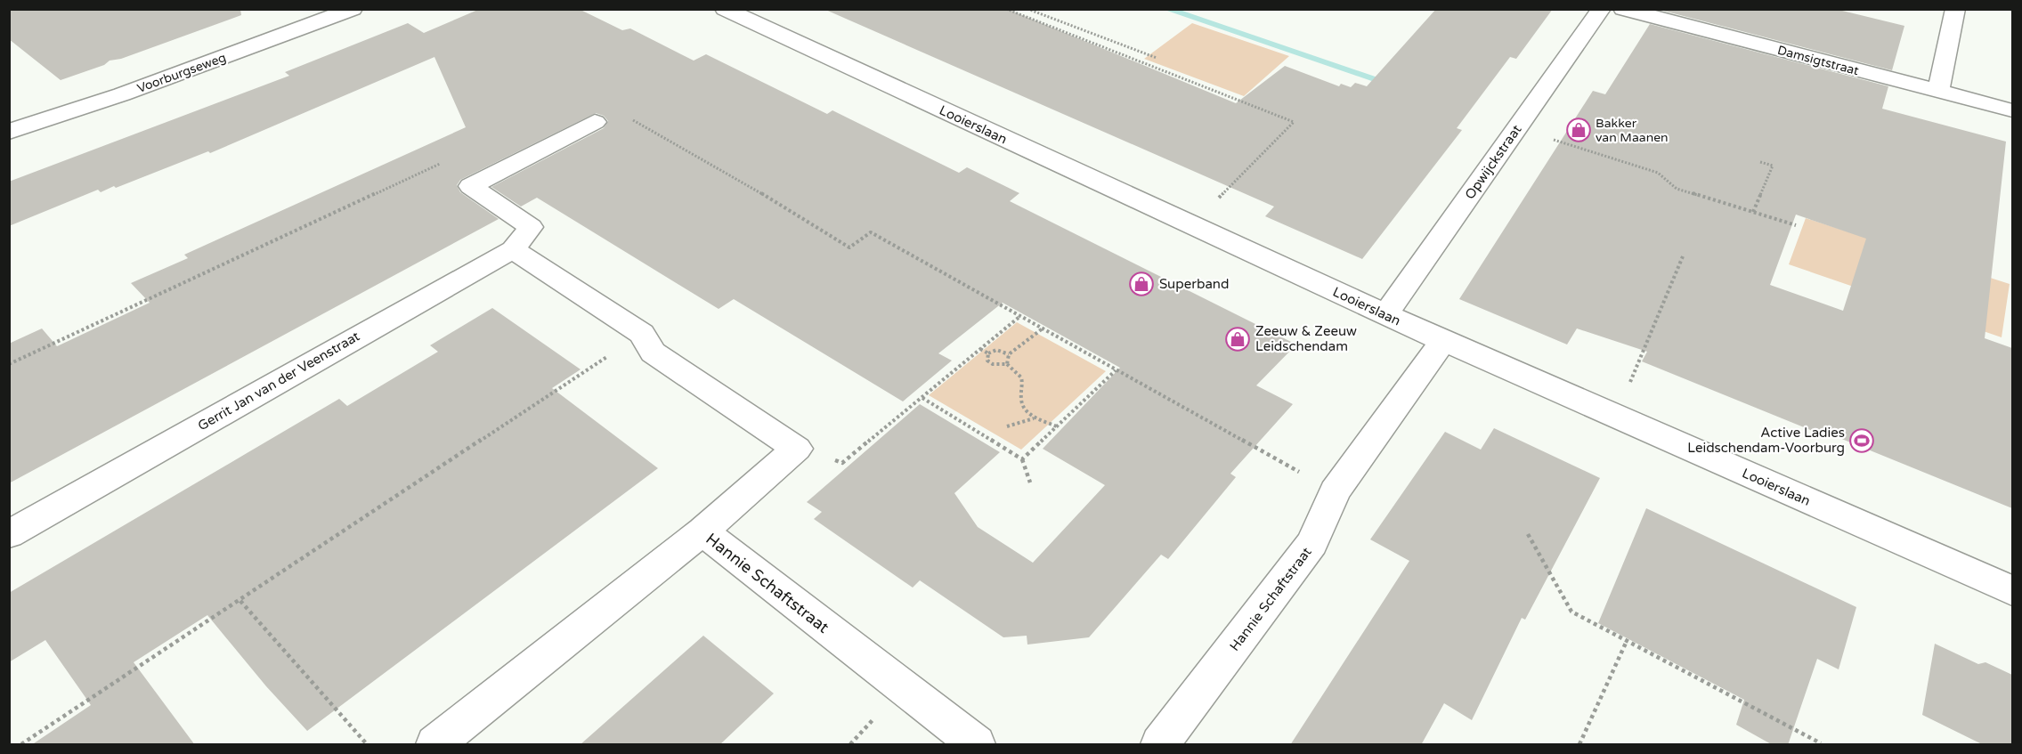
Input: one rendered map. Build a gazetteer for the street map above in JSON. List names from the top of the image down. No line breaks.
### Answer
{"streets":{"street":["Damsigtstraat","Voorburgseweg","Looierslaan","Opwijckstraat","Gerrit Jan van der Veenstraat","Hannie Schaftstraat"]},"crossings":[["Looierslaan","Opwijckstraat"],["Looierslaan","Hannie Schaftstraat"]],"places":{"shop":["Bakker van Maanen","Superband","Zeeuw & Zeeuw Leidschendam"],"sports":["Active Ladies Leidschendam-Voorburg"]}}
